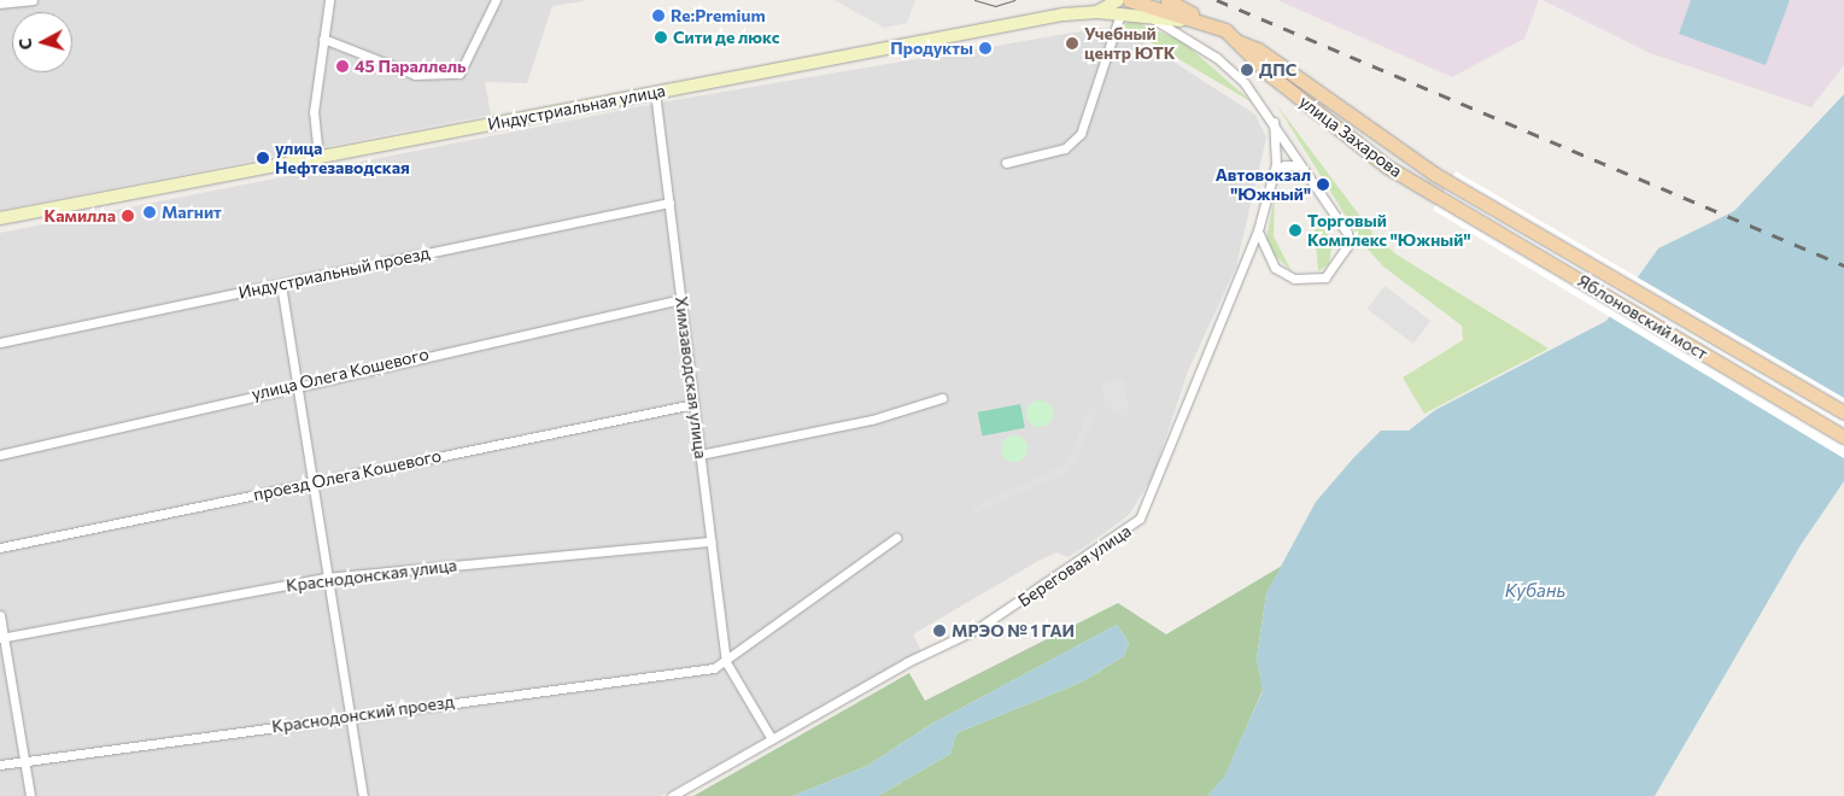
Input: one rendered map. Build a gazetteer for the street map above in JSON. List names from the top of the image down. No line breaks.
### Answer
{"streets":{"main road":["Индустриальная улица","улица Захарова","Яблоновский мост"],"street":["Индустриальный проезд","улица Олега Кошевого","Химзаводская улица","проезд Олега Кошевого","Береговая улица","Краснодонская улица","Краснодонский проезд"]},"crossings":[["Индустриальная улица","улица Захарова"],["Индустриальная улица","Химзаводская улица"],["улица Захарова","Яблоновский мост"],["Индустриальный проезд","Химзаводская улица"],["улица Олега Кошевого","Химзаводская улица"],["Химзаводская улица","проезд Олега Кошевого"],["Химзаводская улица","Береговая улица"],["Химзаводская улица","Краснодонская улица"],["Химзаводская улица","Краснодонский проезд"]],"water":["Кубань"],"places":["Re:Premium","Сити де люкс","Учебный центр ЮТК","Продукты","45 Параллель","ДПС","улица Нефтезаводская","Автовокзал \"Южный\"","Магнит","Камилла","Торговый Комплекс \"Южный\"","МРЭО № 1 ГАИ"],"north":"left"}
